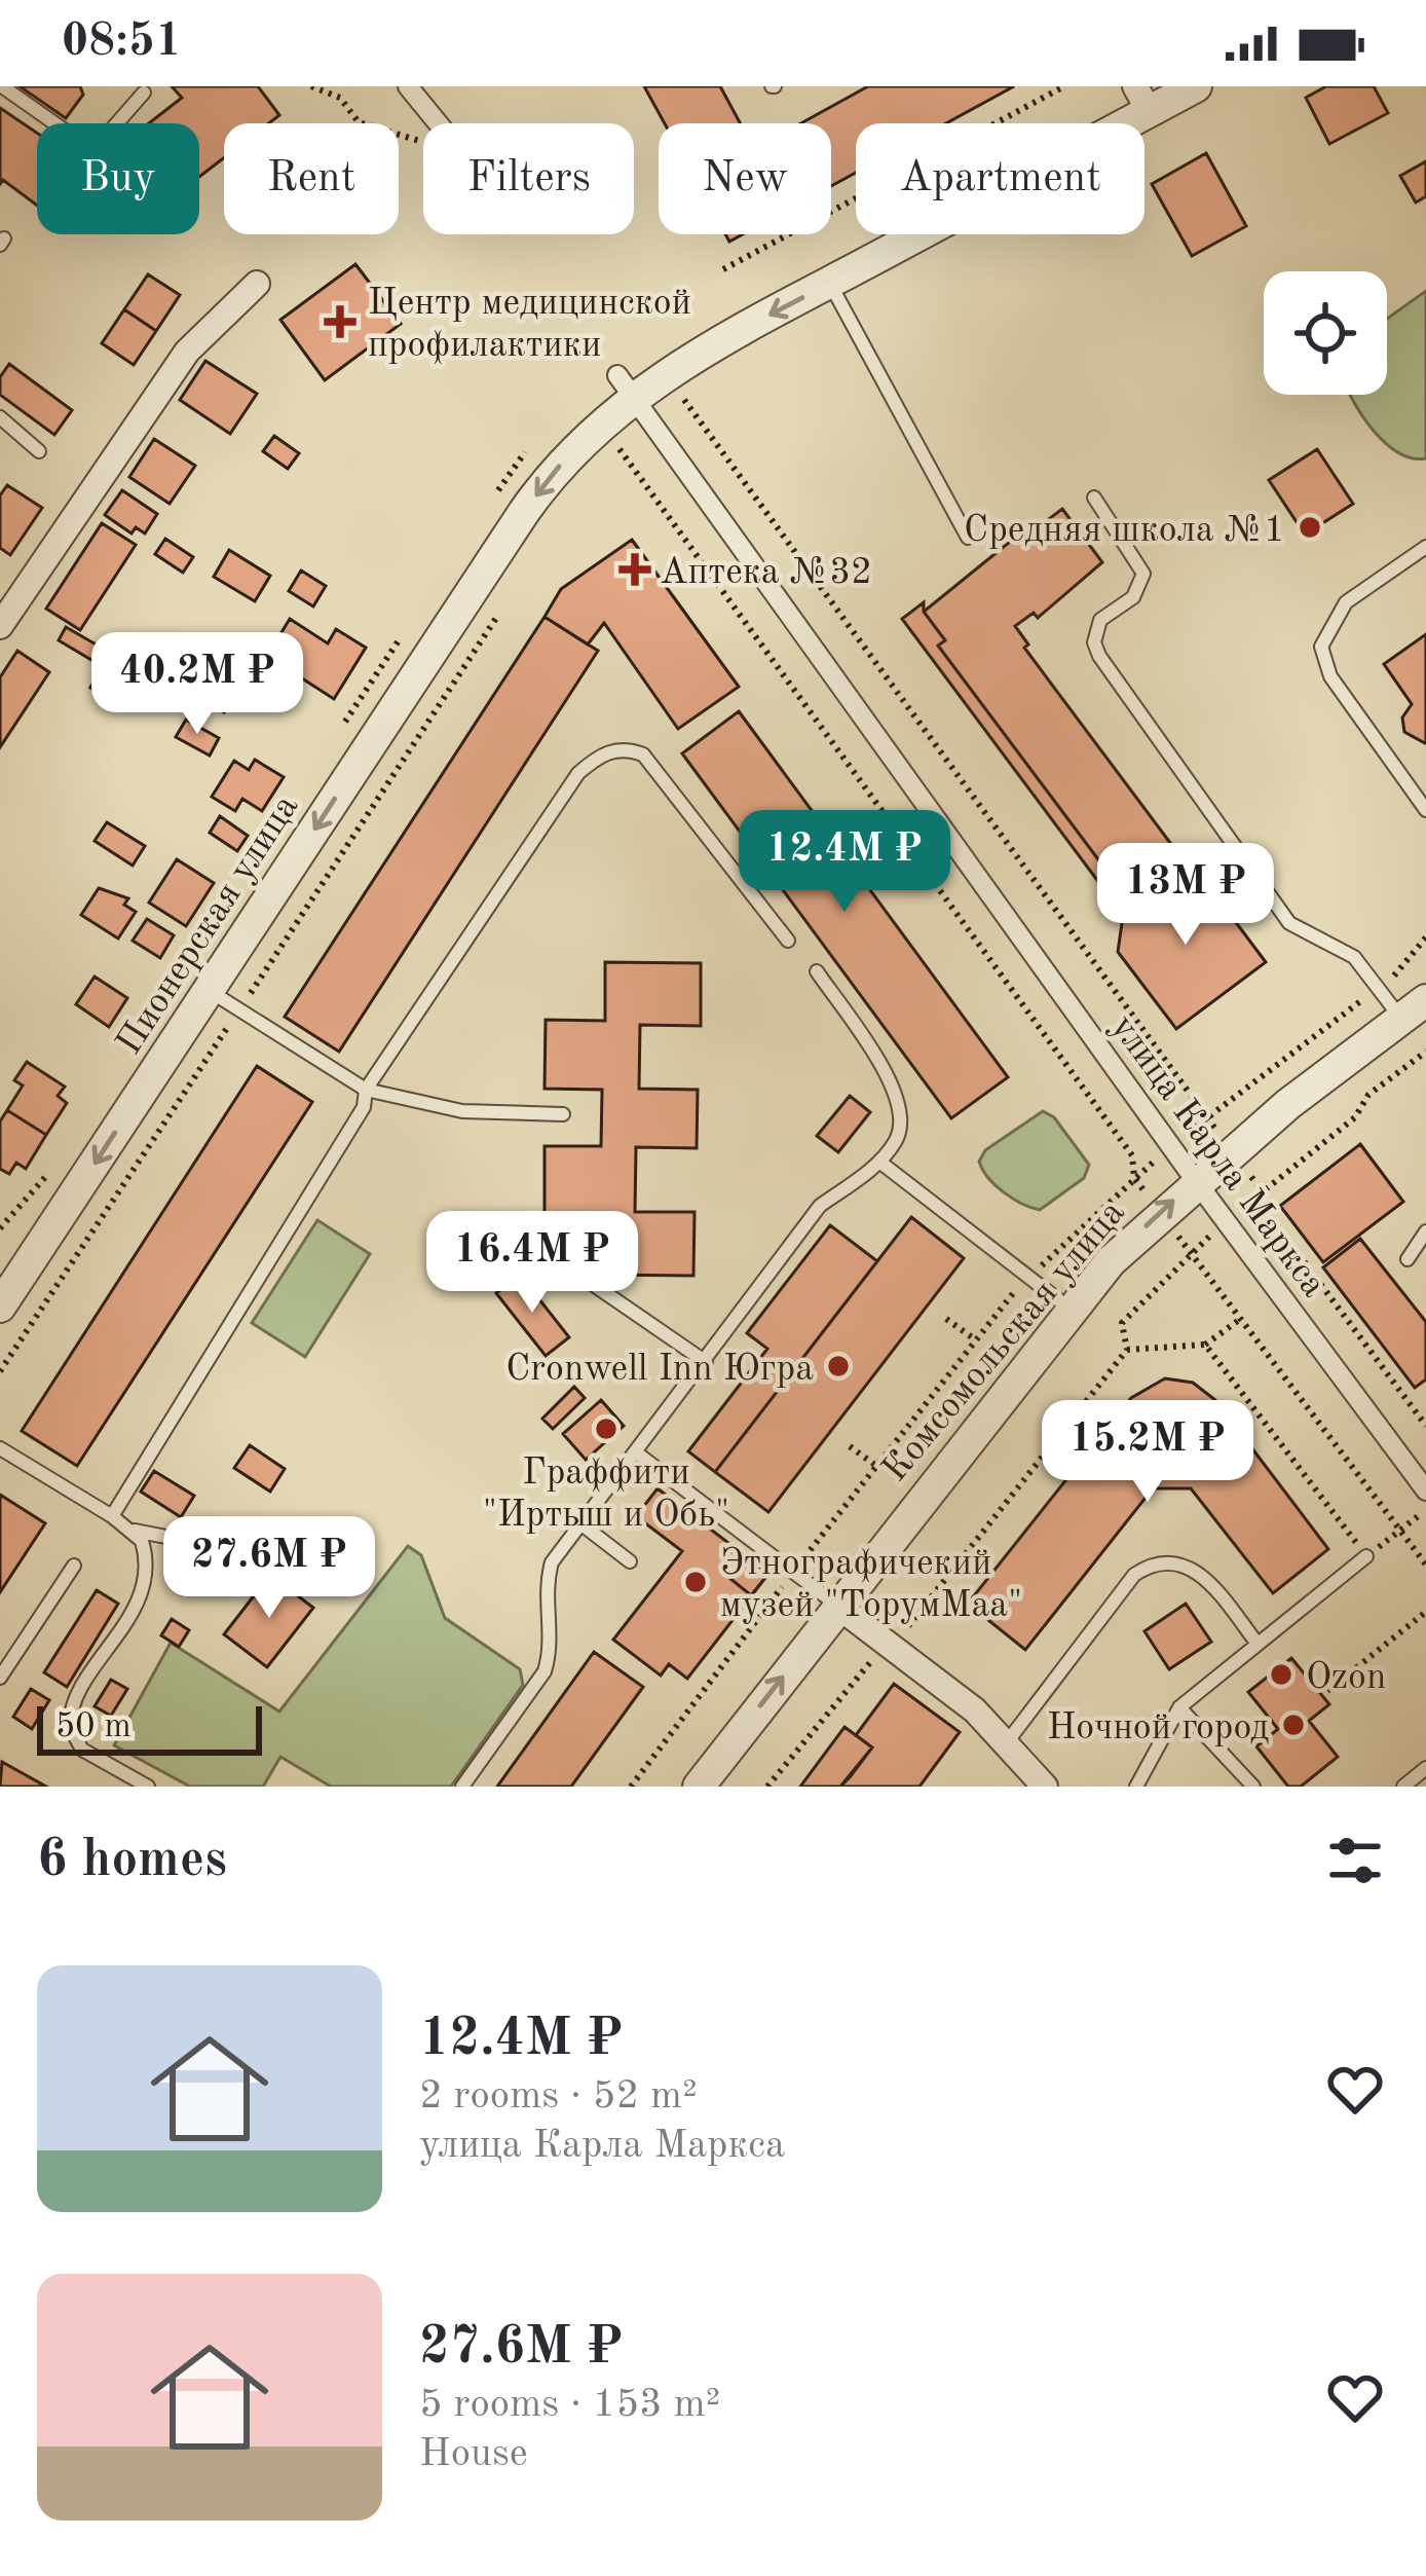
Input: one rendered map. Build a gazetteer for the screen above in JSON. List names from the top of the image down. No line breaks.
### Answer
{"streets":{"street":["Пионерская улица","улица Карла Маркса","Комсомольская улица"]},"crossings":[["Пионерская улица","улица Карла Маркса"],["улица Карла Маркса","Комсомольская улица"]],"one_way":["Пионерская улица","Комсомольская улица"],"places":{"health":["Центр медицинской профилактики","Аптека №32"],"other":["Средняя школа №1","Cronwell Inn Югра","Граффити \"Иртыш и Обь\"","Этнографичекий музей \"ТорумМаа\"","Ozon","Ночной город"]},"scale_bar":"50 m","page":{"status":"08:51","chip":["Buy","Rent","Filters","New","Apartment"],"price":["40.2M ₽","12.4M ₽","13M ₽","16.4M ₽","15.2M ₽","27.6M ₽"],"scale":"50 m","heading":"6 homes","list":[{"name":"12.4M ₽","note":"2 rooms · 52 m² · улица Карла Маркса"},{"name":"27.6M ₽","note":"5 rooms · 153 m² · House"}]}}
